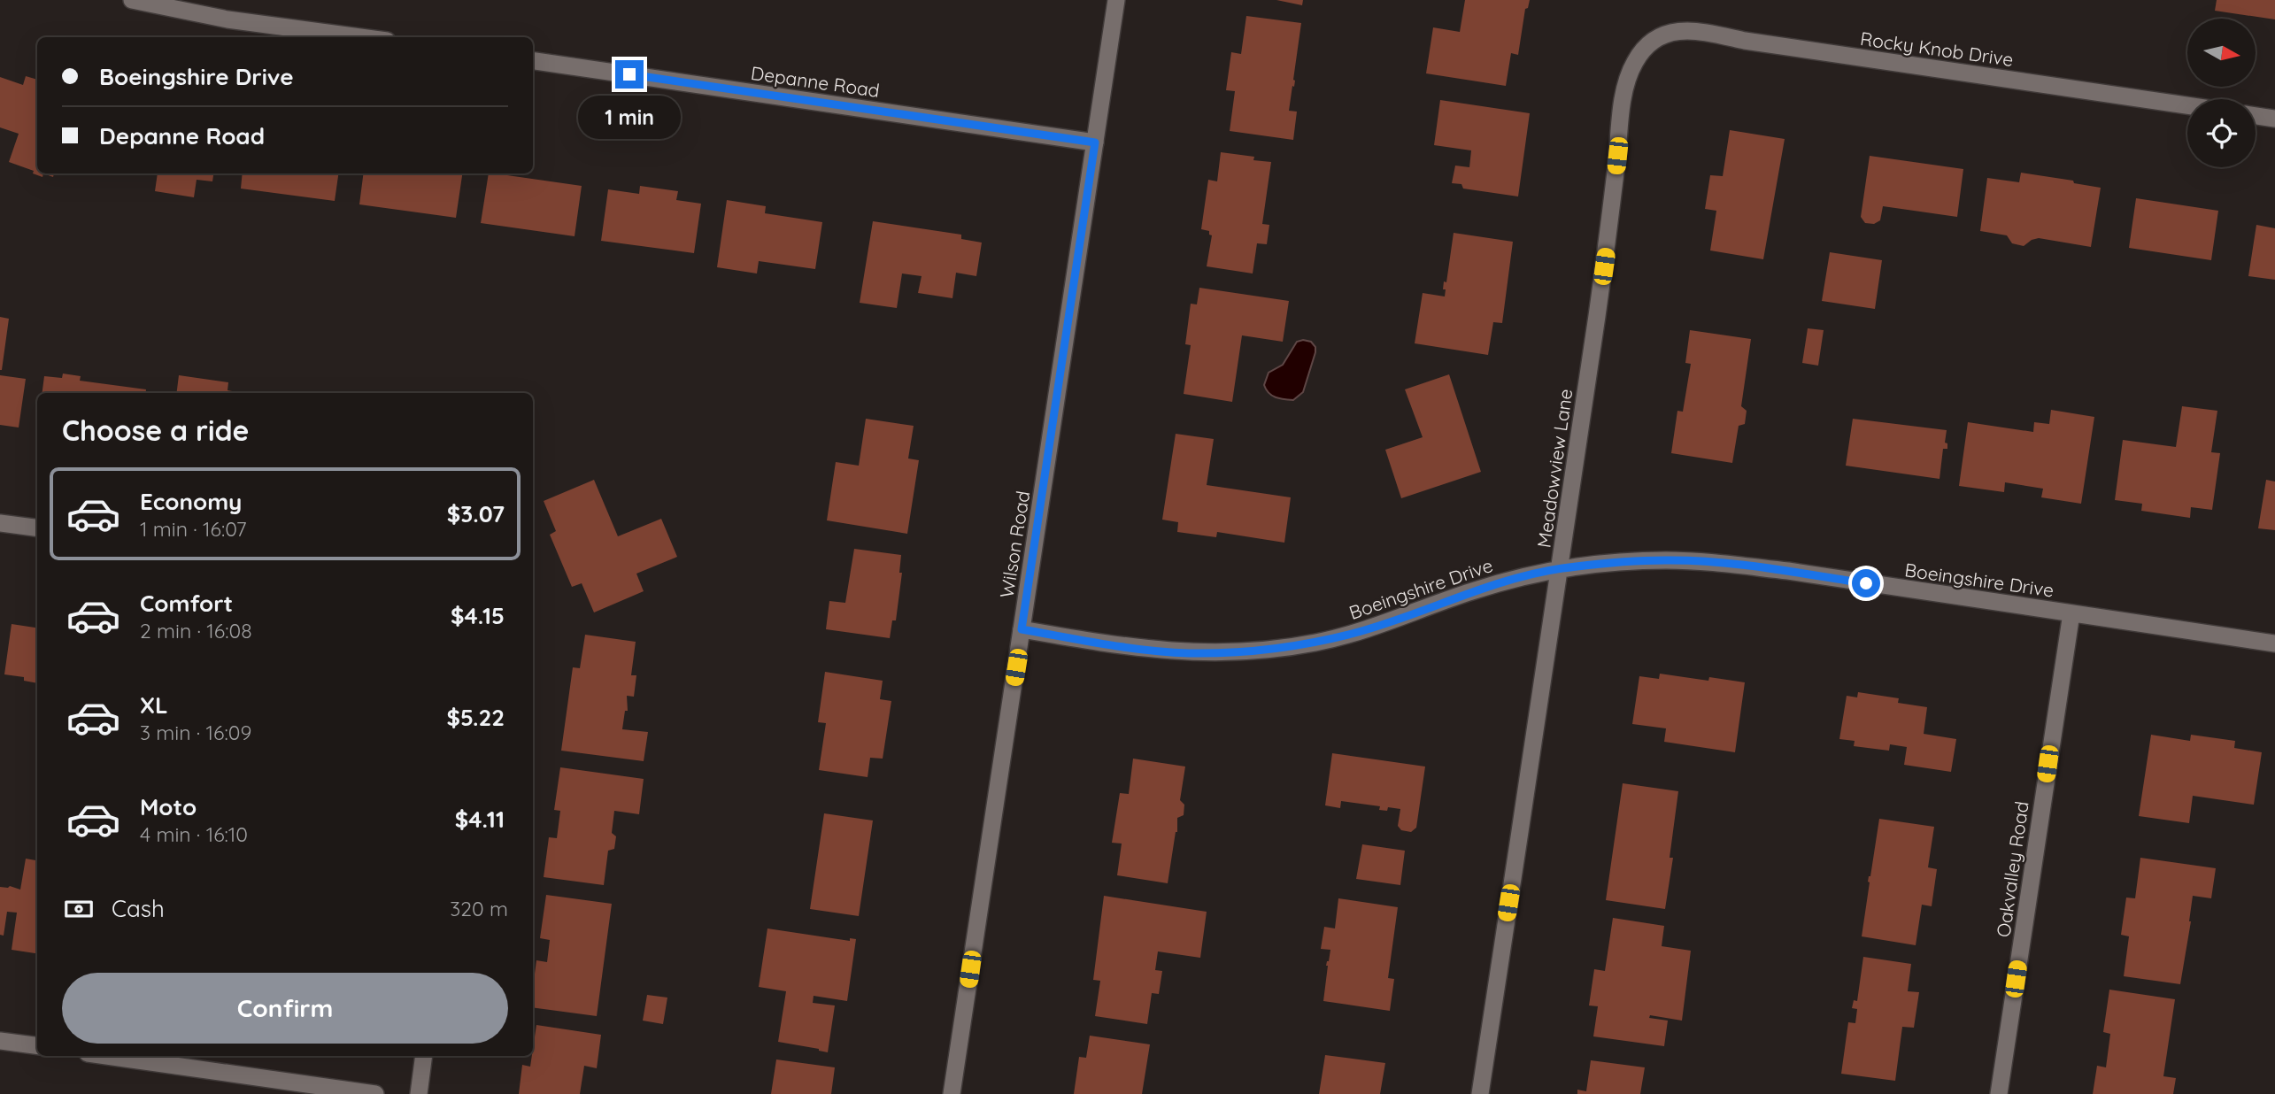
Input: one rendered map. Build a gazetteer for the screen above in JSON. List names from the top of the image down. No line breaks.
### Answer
{"streets":{"street":["Rocky Knob Drive","Depanne Road","Meadowview Lane","Wilson Road","Boeingshire Drive","Oakvalley Road"]},"crossings":[["Rocky Knob Drive","Meadowview Lane"],["Depanne Road","Wilson Road"],["Meadowview Lane","Boeingshire Drive"],["Wilson Road","Boeingshire Drive"],["Boeingshire Drive","Oakvalley Road"]],"north":"right","page":{"banner":["Boeingshire Drive","Depanne Road"],"bubble":"1 min","heading":"Choose a ride","list":[{"name":"Economy","note":"1 min · 16:07","value":"$3.07"},{"name":"Comfort","note":"2 min · 16:08","value":"$4.15"},{"name":"XL","note":"3 min · 16:09","value":"$5.22"},{"name":"Moto","note":"4 min · 16:10","value":"$4.11"}],"pay":["Cash","320 m"],"buttons":"Confirm"}}
